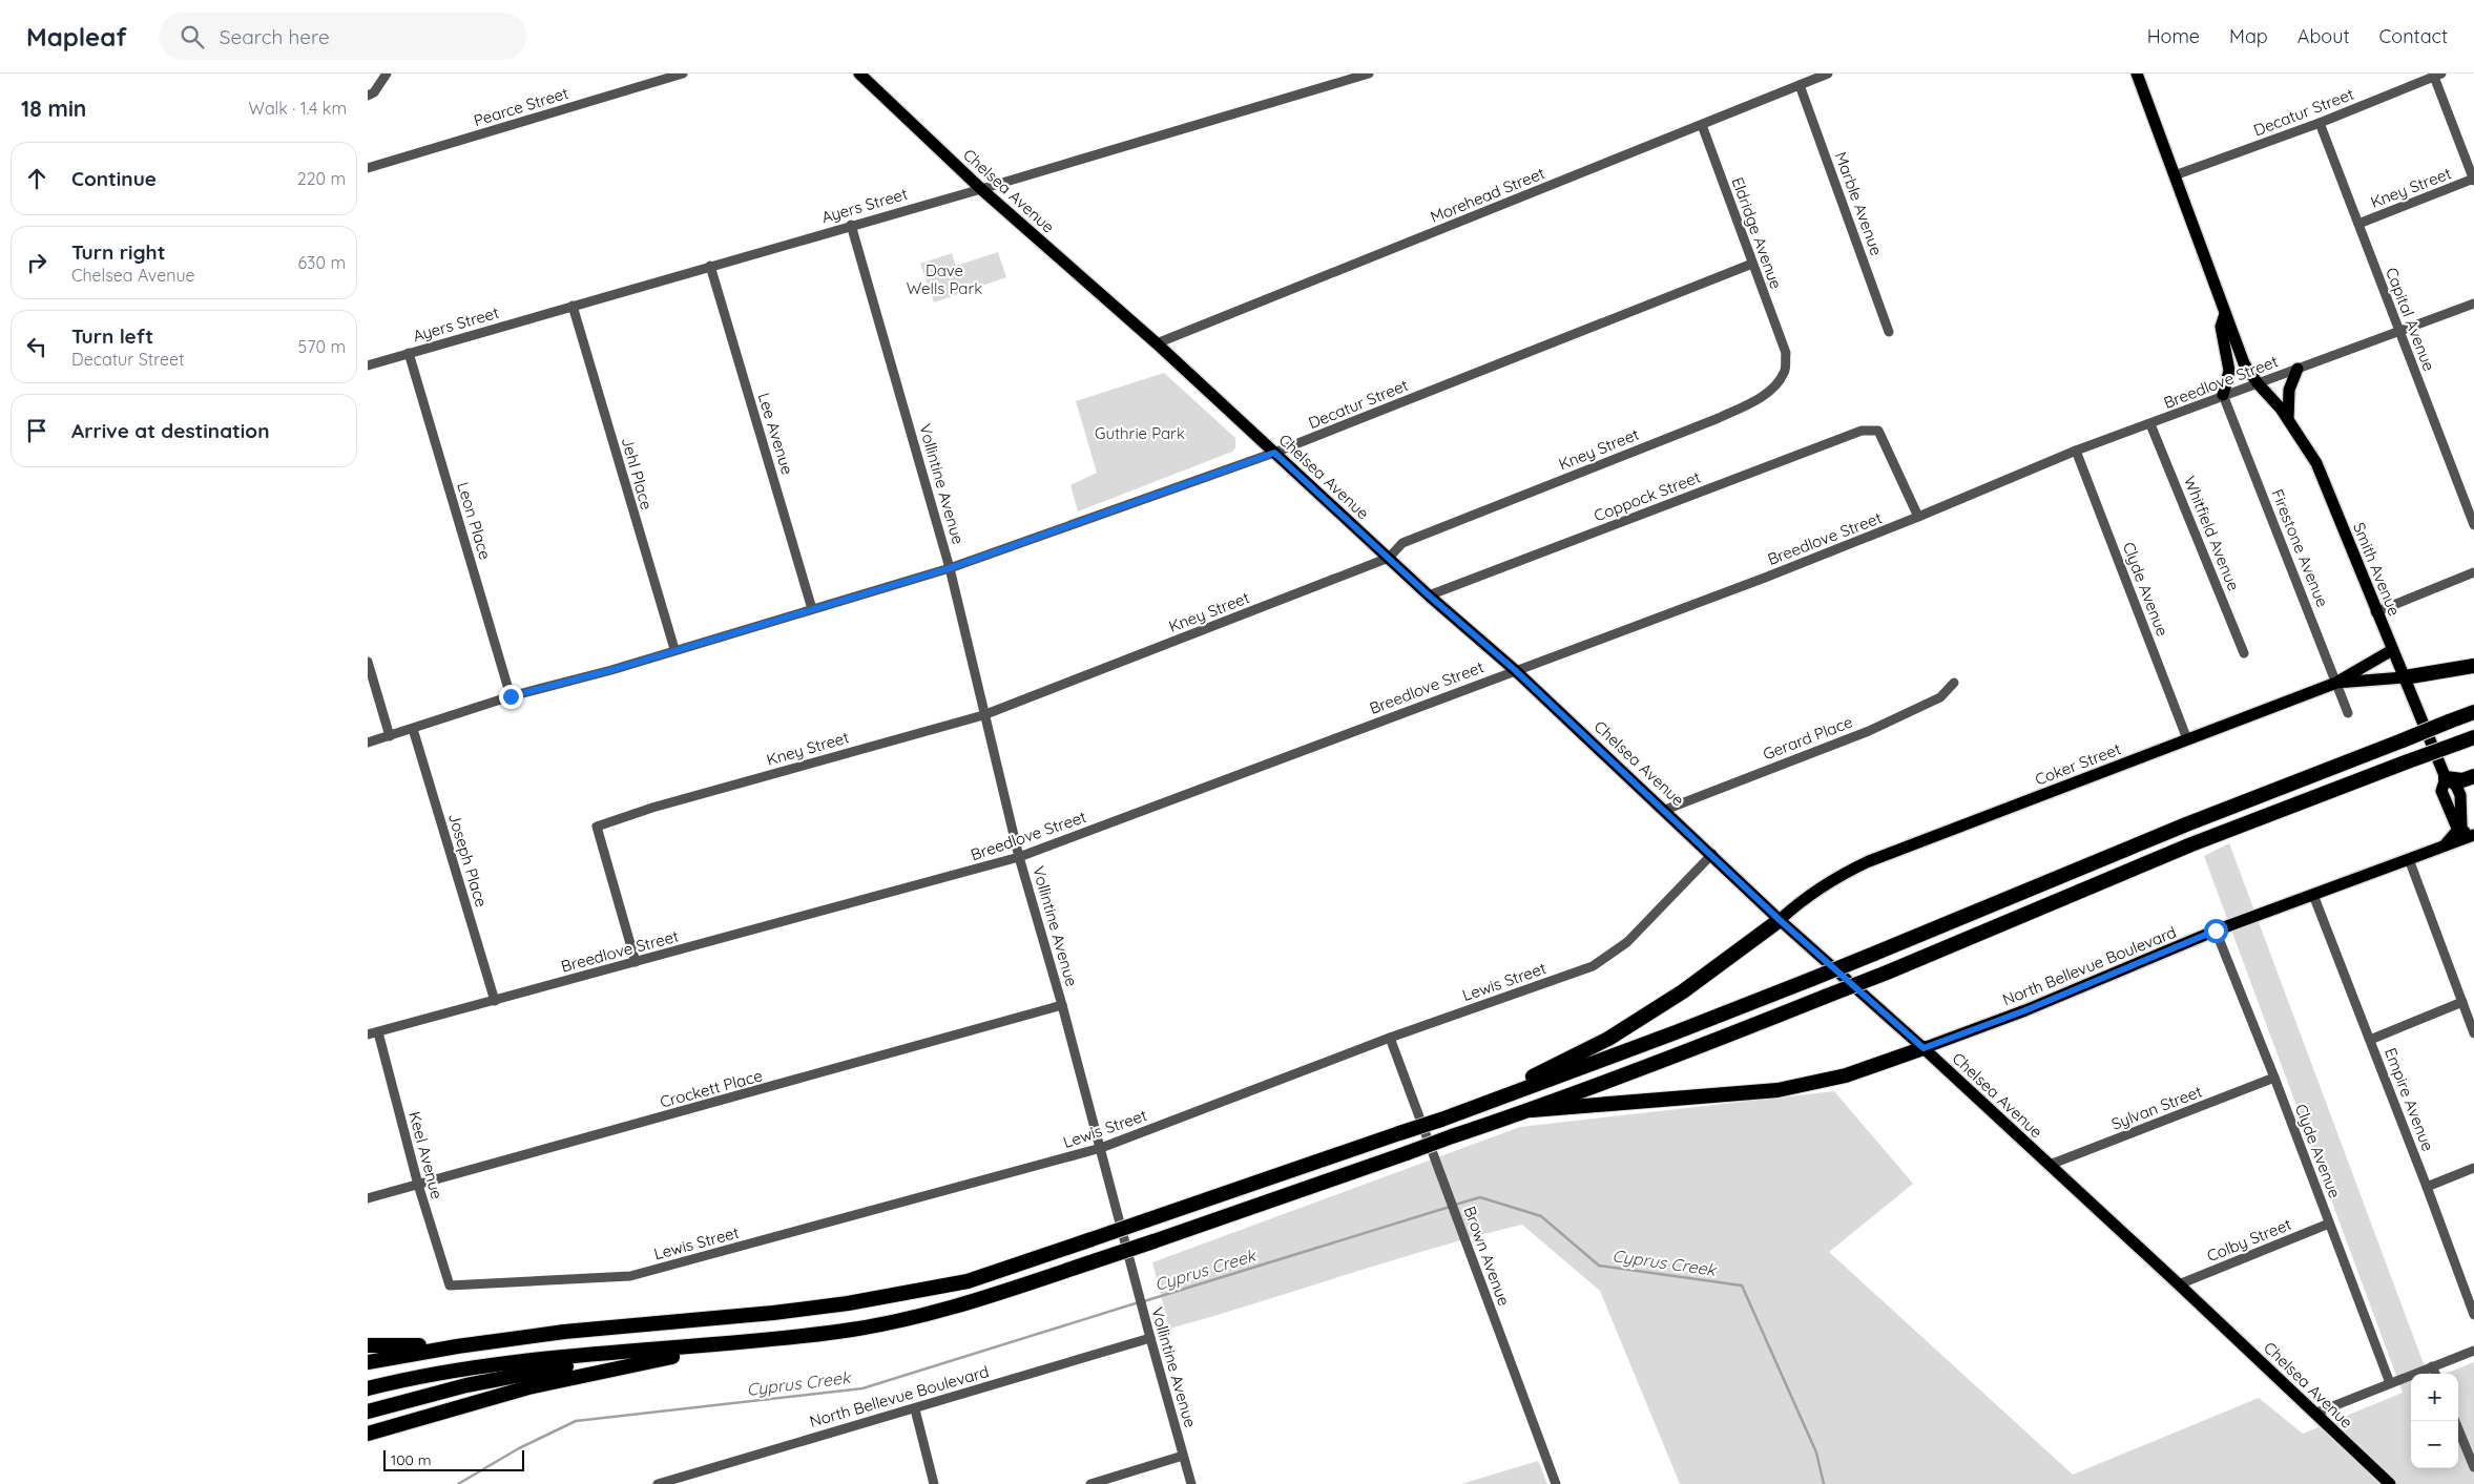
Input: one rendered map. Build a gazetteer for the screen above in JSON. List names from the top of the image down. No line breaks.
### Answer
{"streets":{"main road":["Chelsea Avenue","Smith Avenue","Coker Street","North Bellevue Boulevard"],"street":["Pearce Street","Decatur Street","Kney Street","Morehead Street","Marble Avenue","Ayers Street","Eldridge Avenue","Capital Avenue","Breedlove Street","Lee Avenue","Jehl Place","Vollintine Avenue","Coppock Street","Leon Place","Whitfield Avenue","Firestone Avenue","Clyde Avenue","Gerard Place","Joseph Place","Lewis Street","Crockett Place","Empire Avenue","Sylvan Street","Keel Avenue","Colby Street","Brown Avenue"]},"crossings":[["Decatur Street","Chelsea Avenue"],["Decatur Street","Eldridge Avenue"],["Decatur Street","Capital Avenue"],["Decatur Street","Lee Avenue"],["Decatur Street","Jehl Place"],["Decatur Street","Vollintine Avenue"],["Decatur Street","Leon Place"],["Decatur Street","Joseph Place"],["Kney Street","Chelsea Avenue"],["Kney Street","Eldridge Avenue"],["Kney Street","Capital Avenue"],["Kney Street","Breedlove Street"],["Kney Street","Vollintine Avenue"],["Chelsea Avenue","Morehead Street"],["Chelsea Avenue","Ayers Street"],["Chelsea Avenue","Breedlove Street"],["Chelsea Avenue","Coppock Street"],["Chelsea Avenue","Gerard Place"],["Chelsea Avenue","Coker Street"],["Chelsea Avenue","North Bellevue Boulevard"],["Chelsea Avenue","Lewis Street"],["Chelsea Avenue","Sylvan Street"],["Chelsea Avenue","Colby Street"],["Morehead Street","Marble Avenue"],["Morehead Street","Eldridge Avenue"],["Ayers Street","Lee Avenue"],["Ayers Street","Jehl Place"],["Ayers Street","Vollintine Avenue"],["Ayers Street","Leon Place"],["Capital Avenue","Breedlove Street"],["Breedlove Street","Vollintine Avenue"],["Breedlove Street","Coppock Street"],["Breedlove Street","Whitfield Avenue"],["Breedlove Street","Firestone Avenue"],["Breedlove Street","Smith Avenue"],["Breedlove Street","Clyde Avenue"],["Breedlove Street","Joseph Place"],["Breedlove Street","Keel Avenue"],["Vollintine Avenue","North Bellevue Boulevard"],["Vollintine Avenue","Lewis Street"],["Vollintine Avenue","Crockett Place"],["Firestone Avenue","Coker Street"],["Smith Avenue","Coker Street"],["Clyde Avenue","Coker Street"],["Clyde Avenue","North Bellevue Boulevard"],["Clyde Avenue","Sylvan Street"],["Clyde Avenue","Colby Street"],["North Bellevue Boulevard","Empire Avenue"],["Lewis Street","Keel Avenue"],["Lewis Street","Brown Avenue"],["Crockett Place","Keel Avenue"]],"water":["Cyprus Creek"],"parks":["Dave Wells Park","Guthrie Park"],"scale_bar":"100 m","page":{"header":"Mapleaf","search":"Search here","nav":["Home","Map","About","Contact"],"heading":["18 min","Walk · 1.4 km"],"list":[["Continue","220 m"],["Turn right","Chelsea Avenue","630 m"],["Turn left","Decatur Street","570 m"],"Arrive at destination"],"map_buttons":["+","−"],"scale":"100 m"}}
